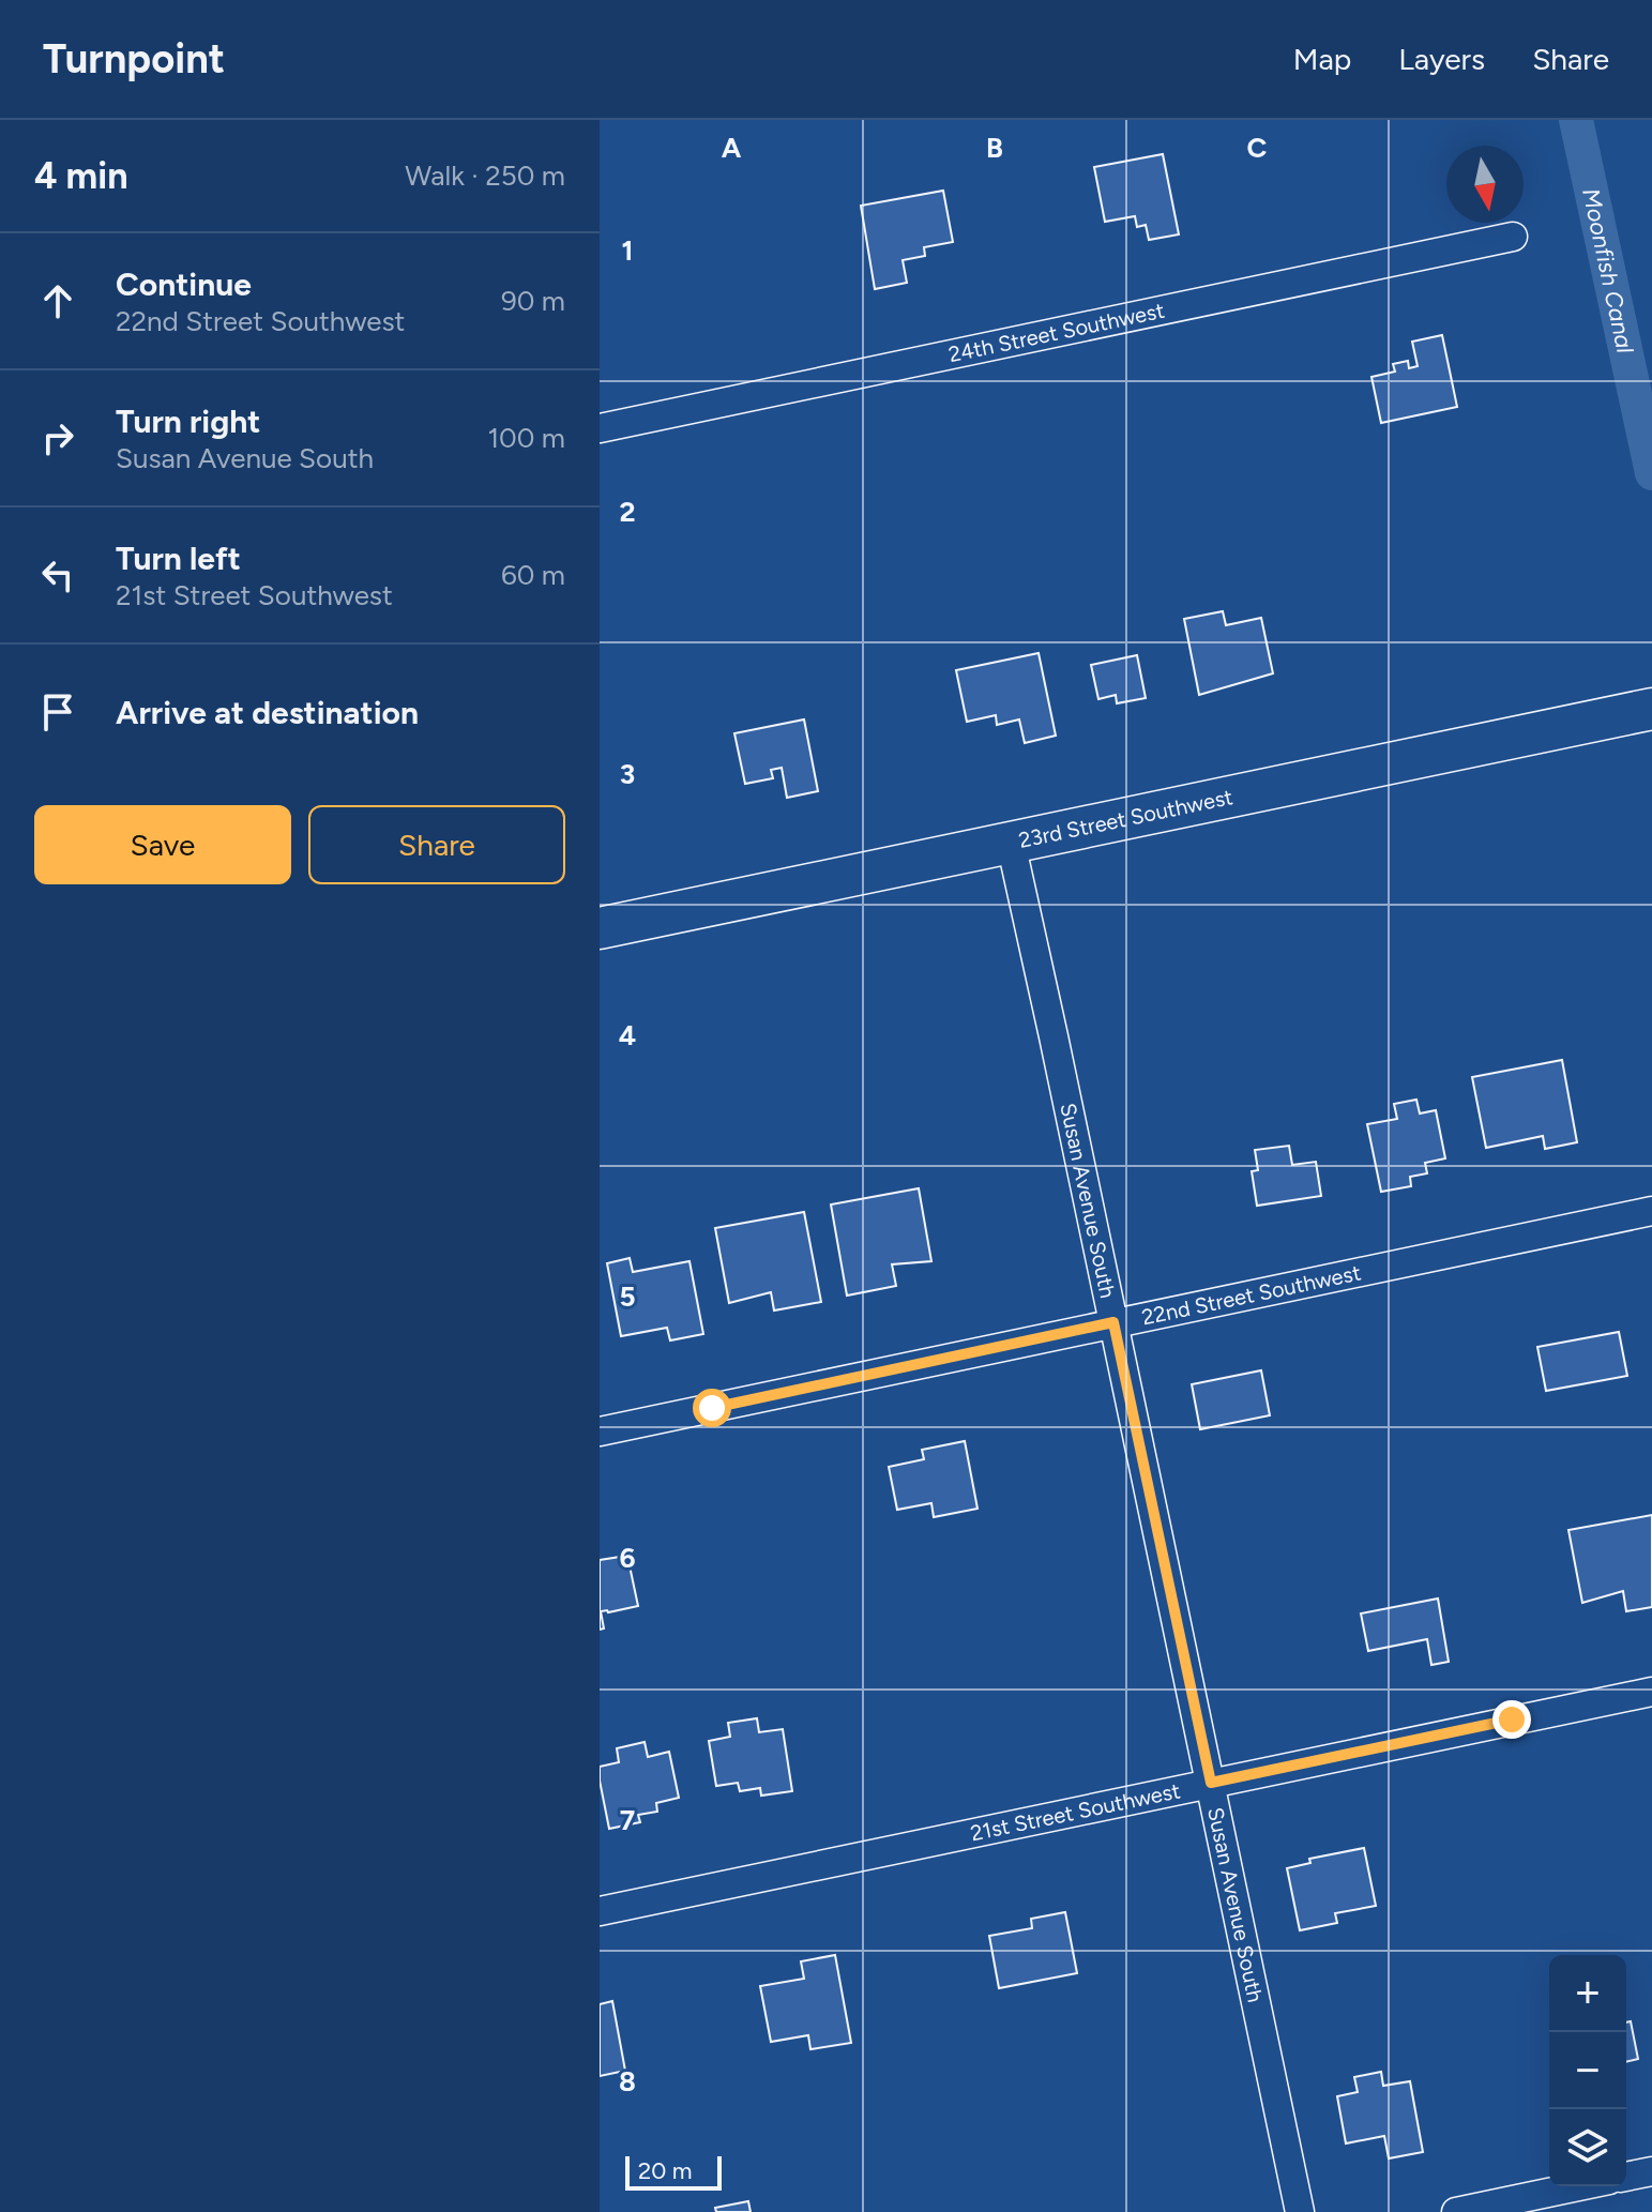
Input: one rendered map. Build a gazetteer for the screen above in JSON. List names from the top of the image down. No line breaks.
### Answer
{"streets":{"street":["24th Street Southwest","23rd Street Southwest","Susan Avenue South","22nd Street Southwest","21st Street Southwest"]},"crossings":[["23rd Street Southwest","Susan Avenue South"],["Susan Avenue South","22nd Street Southwest"],["Susan Avenue South","21st Street Southwest"]],"water":["Moonfish Canal"],"scale_bar":"20 m","north":"bottom","page":{"header":"Turnpoint","nav":["Map","Layers","Share"],"heading":["4 min","Walk · 250 m"],"list":[["Continue","22nd Street Southwest","90 m"],["Turn right","Susan Avenue South","100 m"],["Turn left","21st Street Southwest","60 m"],"Arrive at destination"],"buttons":["Save","Share"],"map_buttons":["+","−"],"scale":"20 m"},"grid":{"columns":["A","B","C"],"rows":["1","2","3","4","5","6","7","8"]}}
